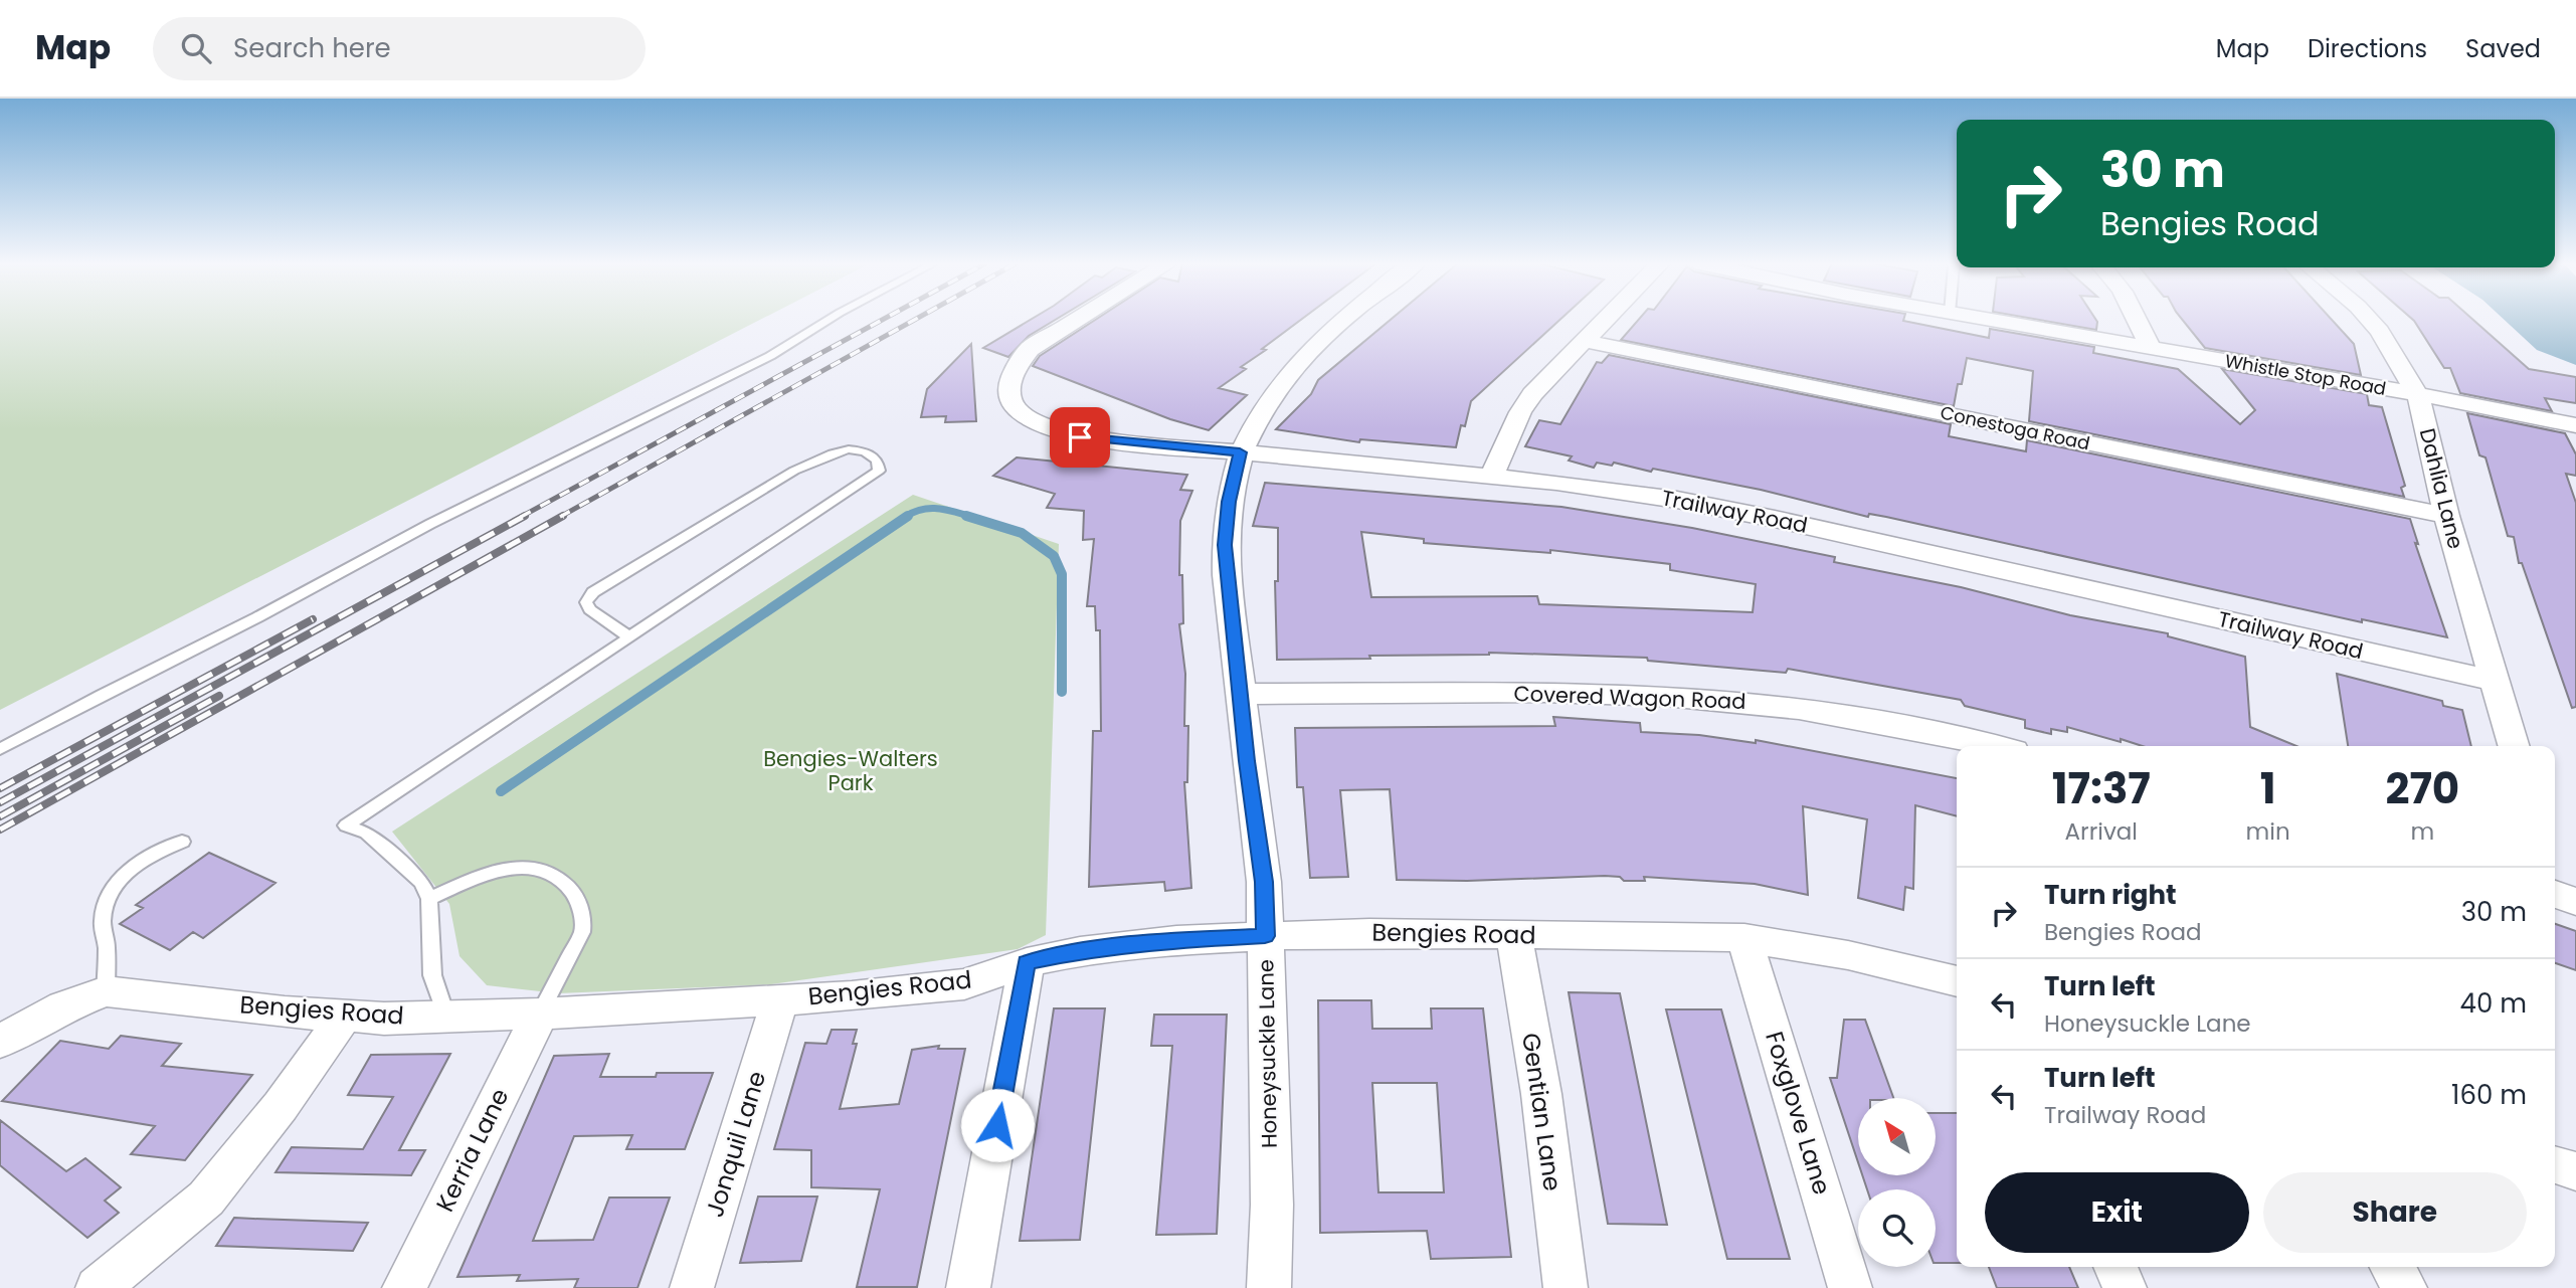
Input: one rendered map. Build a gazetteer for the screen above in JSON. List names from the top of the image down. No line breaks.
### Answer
{"streets":{"street":["Whistle Stop Road","Conestoga Road","Dahlia Lane","Trailway Road","Covered Wagon Road","Bengies Road","Honeysuckle Lane","Gentian Lane","Foxglove Lane","Jonquil Lane","Kerria Lane"]},"crossings":[["Whistle Stop Road","Dahlia Lane"],["Conestoga Road","Dahlia Lane"],["Dahlia Lane","Trailway Road"],["Trailway Road","Honeysuckle Lane"],["Covered Wagon Road","Honeysuckle Lane"],["Bengies Road","Honeysuckle Lane"],["Bengies Road","Gentian Lane"],["Bengies Road","Foxglove Lane"],["Bengies Road","Jonquil Lane"],["Bengies Road","Kerria Lane"]],"parks":["Bengies-Walters Park"],"north":"top left","page":{"header":"Map","search":"Search here","nav":["Map","Directions","Saved"],"turn":["30 m","Bengies Road"],"eta":["17:37","Arrival","1","min","270","m"],"list":[{"name":"Turn right","note":"Bengies Road","value":"30 m"},{"name":"Turn left","note":"Honeysuckle Lane","value":"40 m"},{"name":"Turn left","note":"Trailway Road","value":"160 m"}],"buttons":["Exit","Share"]}}
